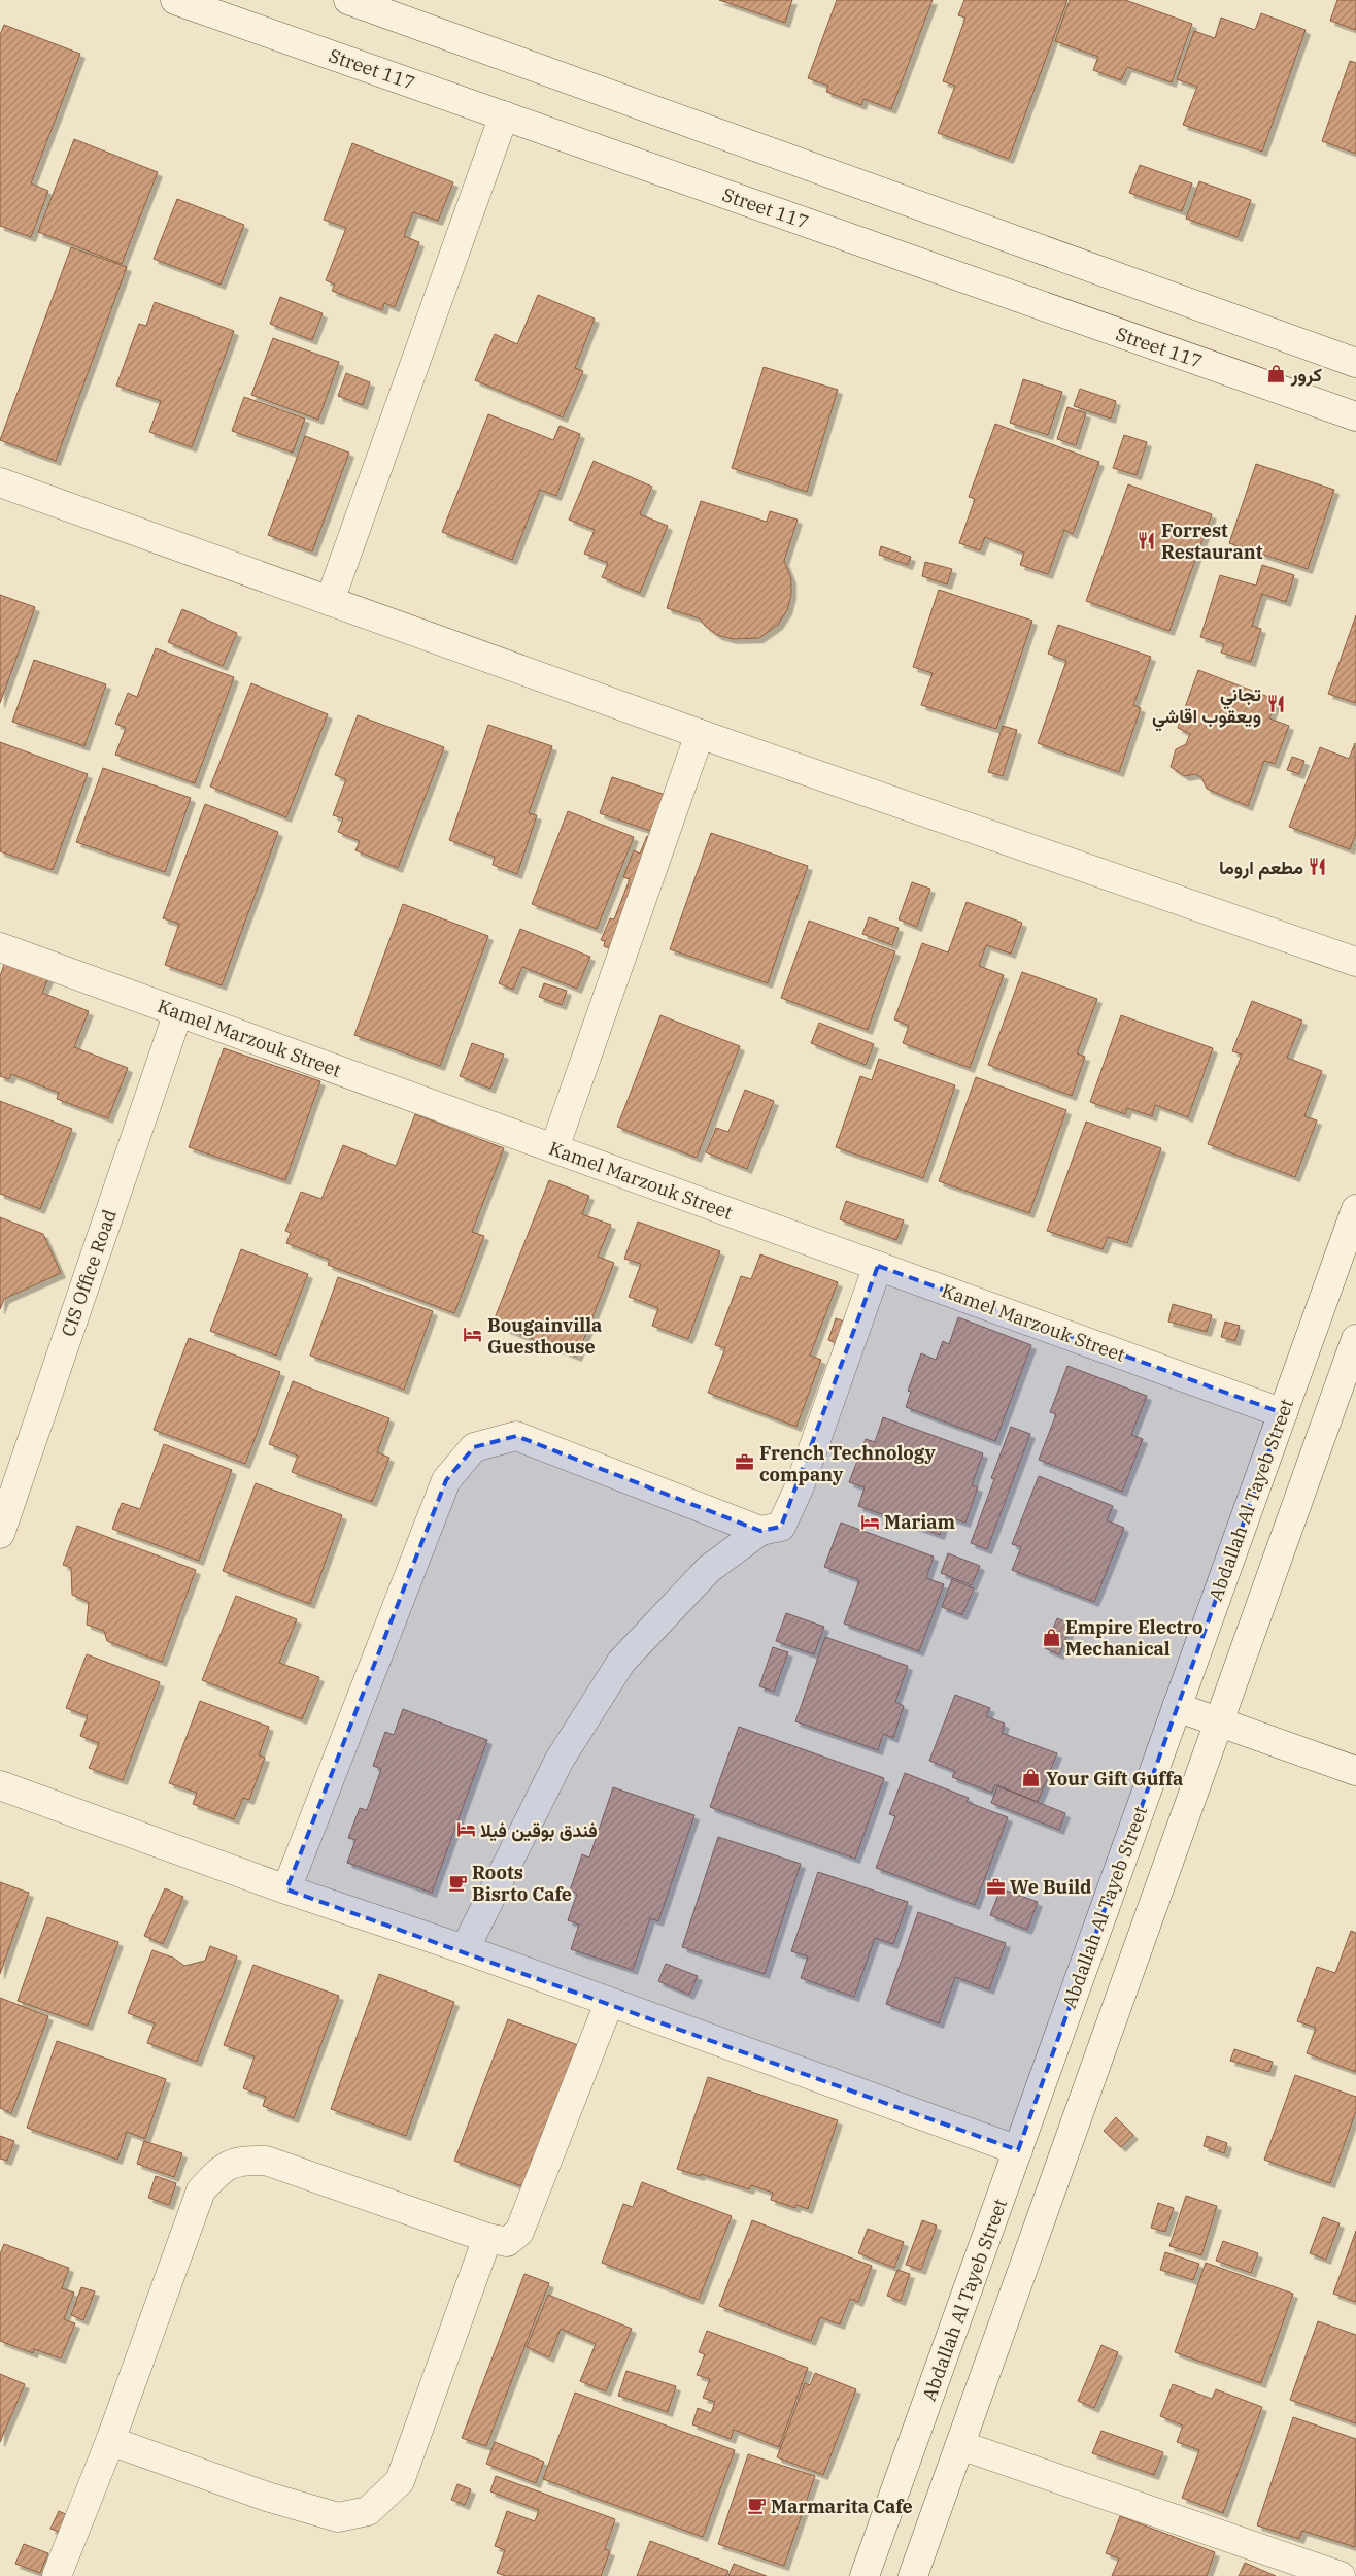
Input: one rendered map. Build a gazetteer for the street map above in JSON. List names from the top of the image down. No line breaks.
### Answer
{"streets":{"street":["Street 117","Kamel Marzouk Street","CIS Office Road","Abdallah Al Tayeb Street"]},"crossings":[["Kamel Marzouk Street","CIS Office Road"],["Kamel Marzouk Street","Abdallah Al Tayeb Street"]],"places":{"shop":["كرور","Empire Electro Mechanical","Your Gift Guffa"],"restaurant":["Forrest Restaurant","تجاني ويعقوب اقاشي","مطعم اروما"],"hotel":["Bougainvilla Guesthouse","Mariam","فندق بوقين فيلا"],"office":["French Technology company","We Build"],"cafe":["Roots Bisrto Cafe","Marmarita Cafe"]}}
